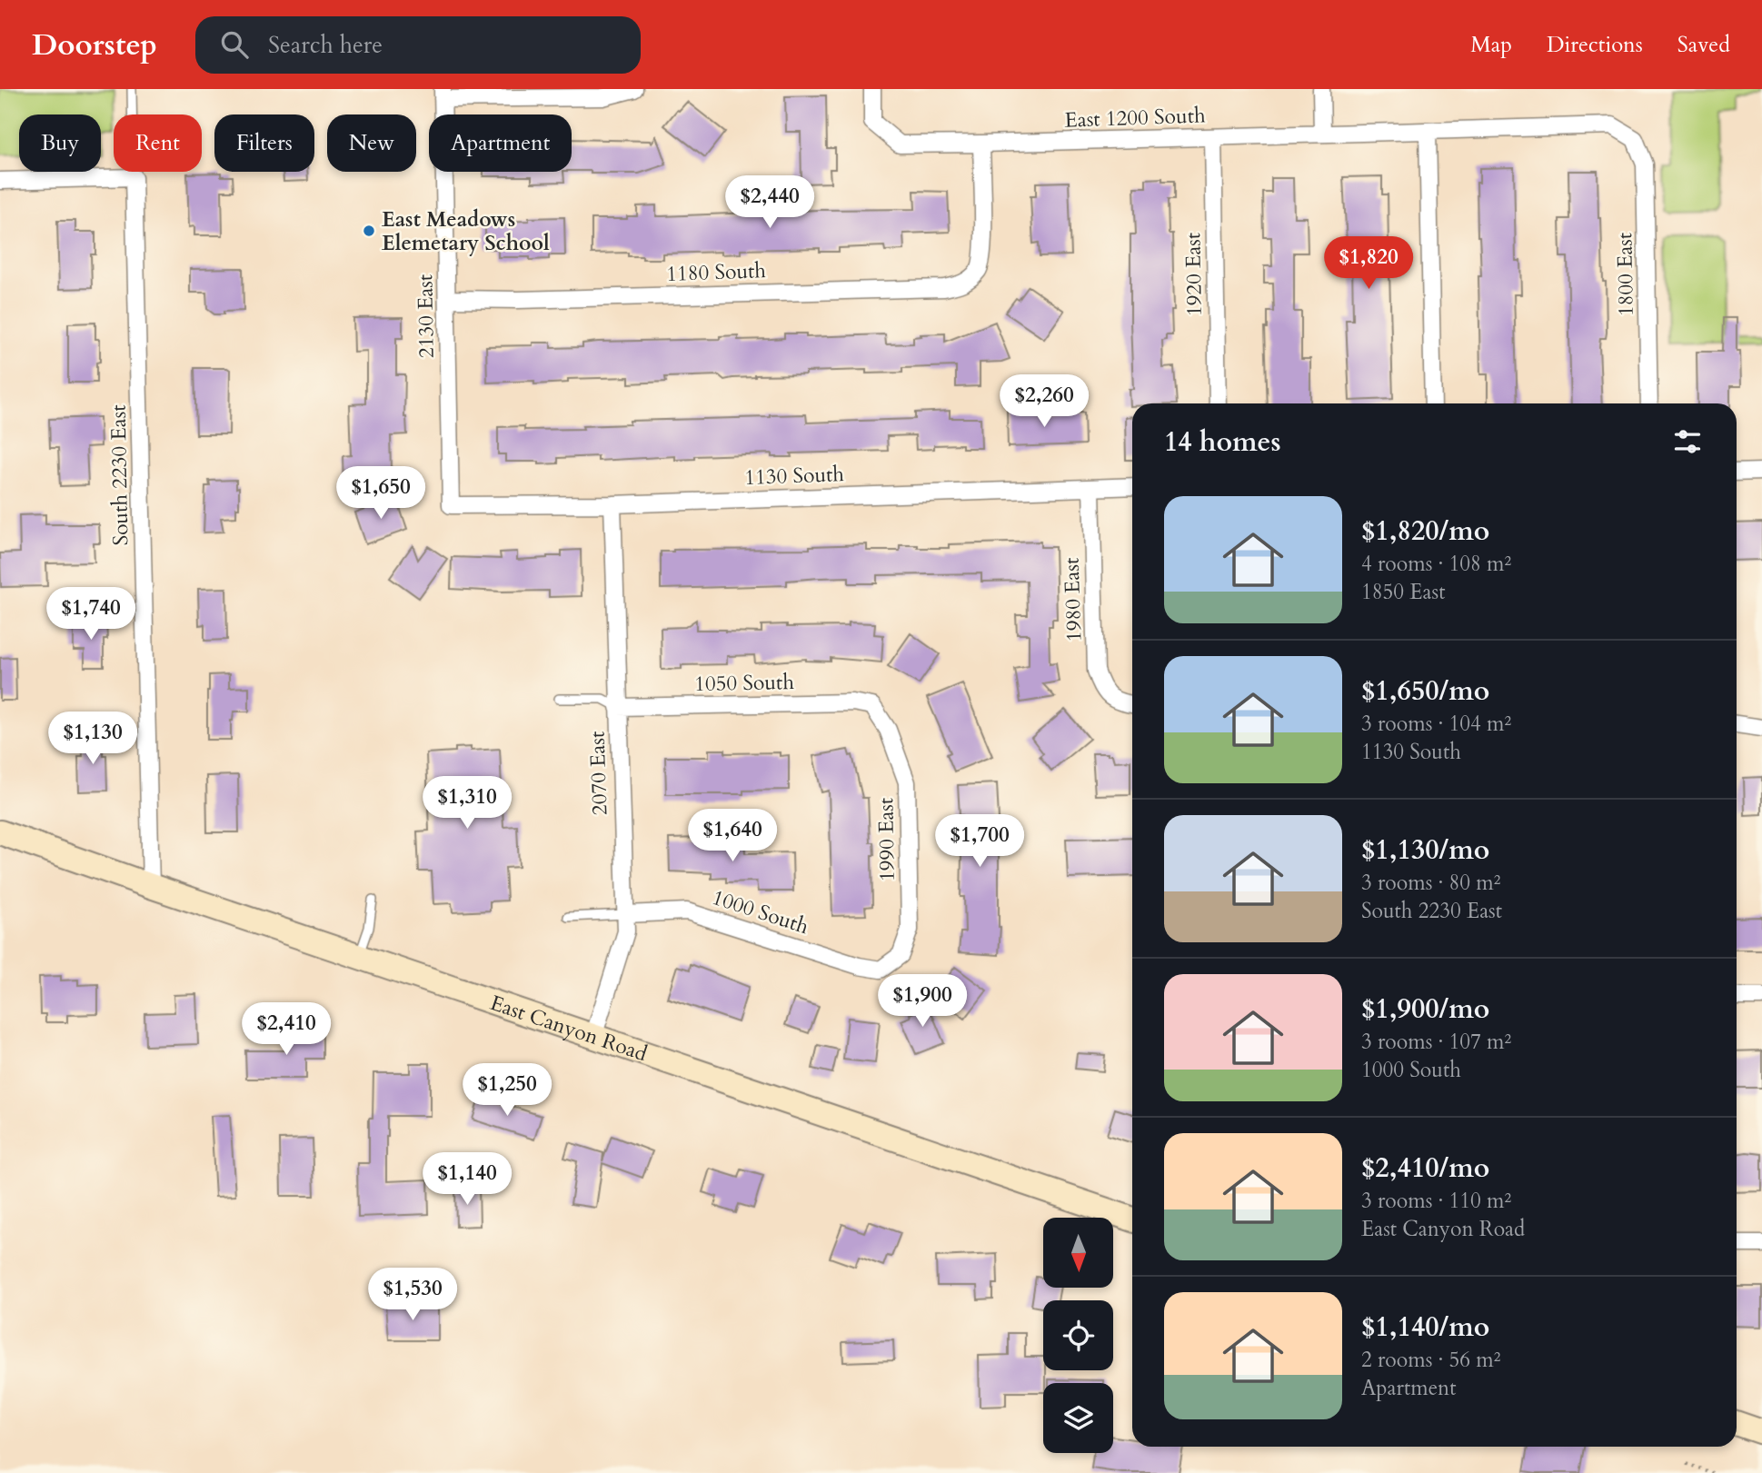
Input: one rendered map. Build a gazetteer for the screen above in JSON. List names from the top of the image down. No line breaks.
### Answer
{"streets":{"main road":["East Canyon Road"],"street":["East 1200 South","1180 South","1920 East","1800 East","2130 East","South 2230 East","1130 South","1980 East","1050 South","2070 East","1990 East","1000 South"]},"crossings":[["East 1200 South","1180 South"],["East 1200 South","1920 East"],["East 1200 South","1800 East"],["1180 South","2130 East"],["2130 East","1130 South"],["South 2230 East","East Canyon Road"],["1130 South","1980 East"],["1130 South","2070 East"],["1050 South","2070 East"],["1050 South","1990 East"],["2070 East","1000 South"],["2070 East","East Canyon Road"],["1990 East","1000 South"]],"places":["East Meadows Elemetary School"],"north":"bottom","page":{"header":"Doorstep","search":"Search here","nav":["Map","Directions","Saved"],"chip":["Buy","Rent","Filters","New","Apartment"],"price":["$2,440","$1,820","$2,260","$1,650","$1,740","$1,130","$1,310","$1,640","$1,700","$1,900","$2,410","$1,250","$1,140","$1,530"],"heading":"14 homes","list":[{"name":"$1,820/mo","note":"4 rooms · 108 m² · 1850 East"},{"name":"$1,650/mo","note":"3 rooms · 104 m² · 1130 South"},{"name":"$1,130/mo","note":"3 rooms · 80 m² · South 2230 East"},{"name":"$1,900/mo","note":"3 rooms · 107 m² · 1000 South"},{"name":"$2,410/mo","note":"3 rooms · 110 m² · East Canyon Road"},{"name":"$1,140/mo","note":"2 rooms · 56 m² · Apartment"}]}}
